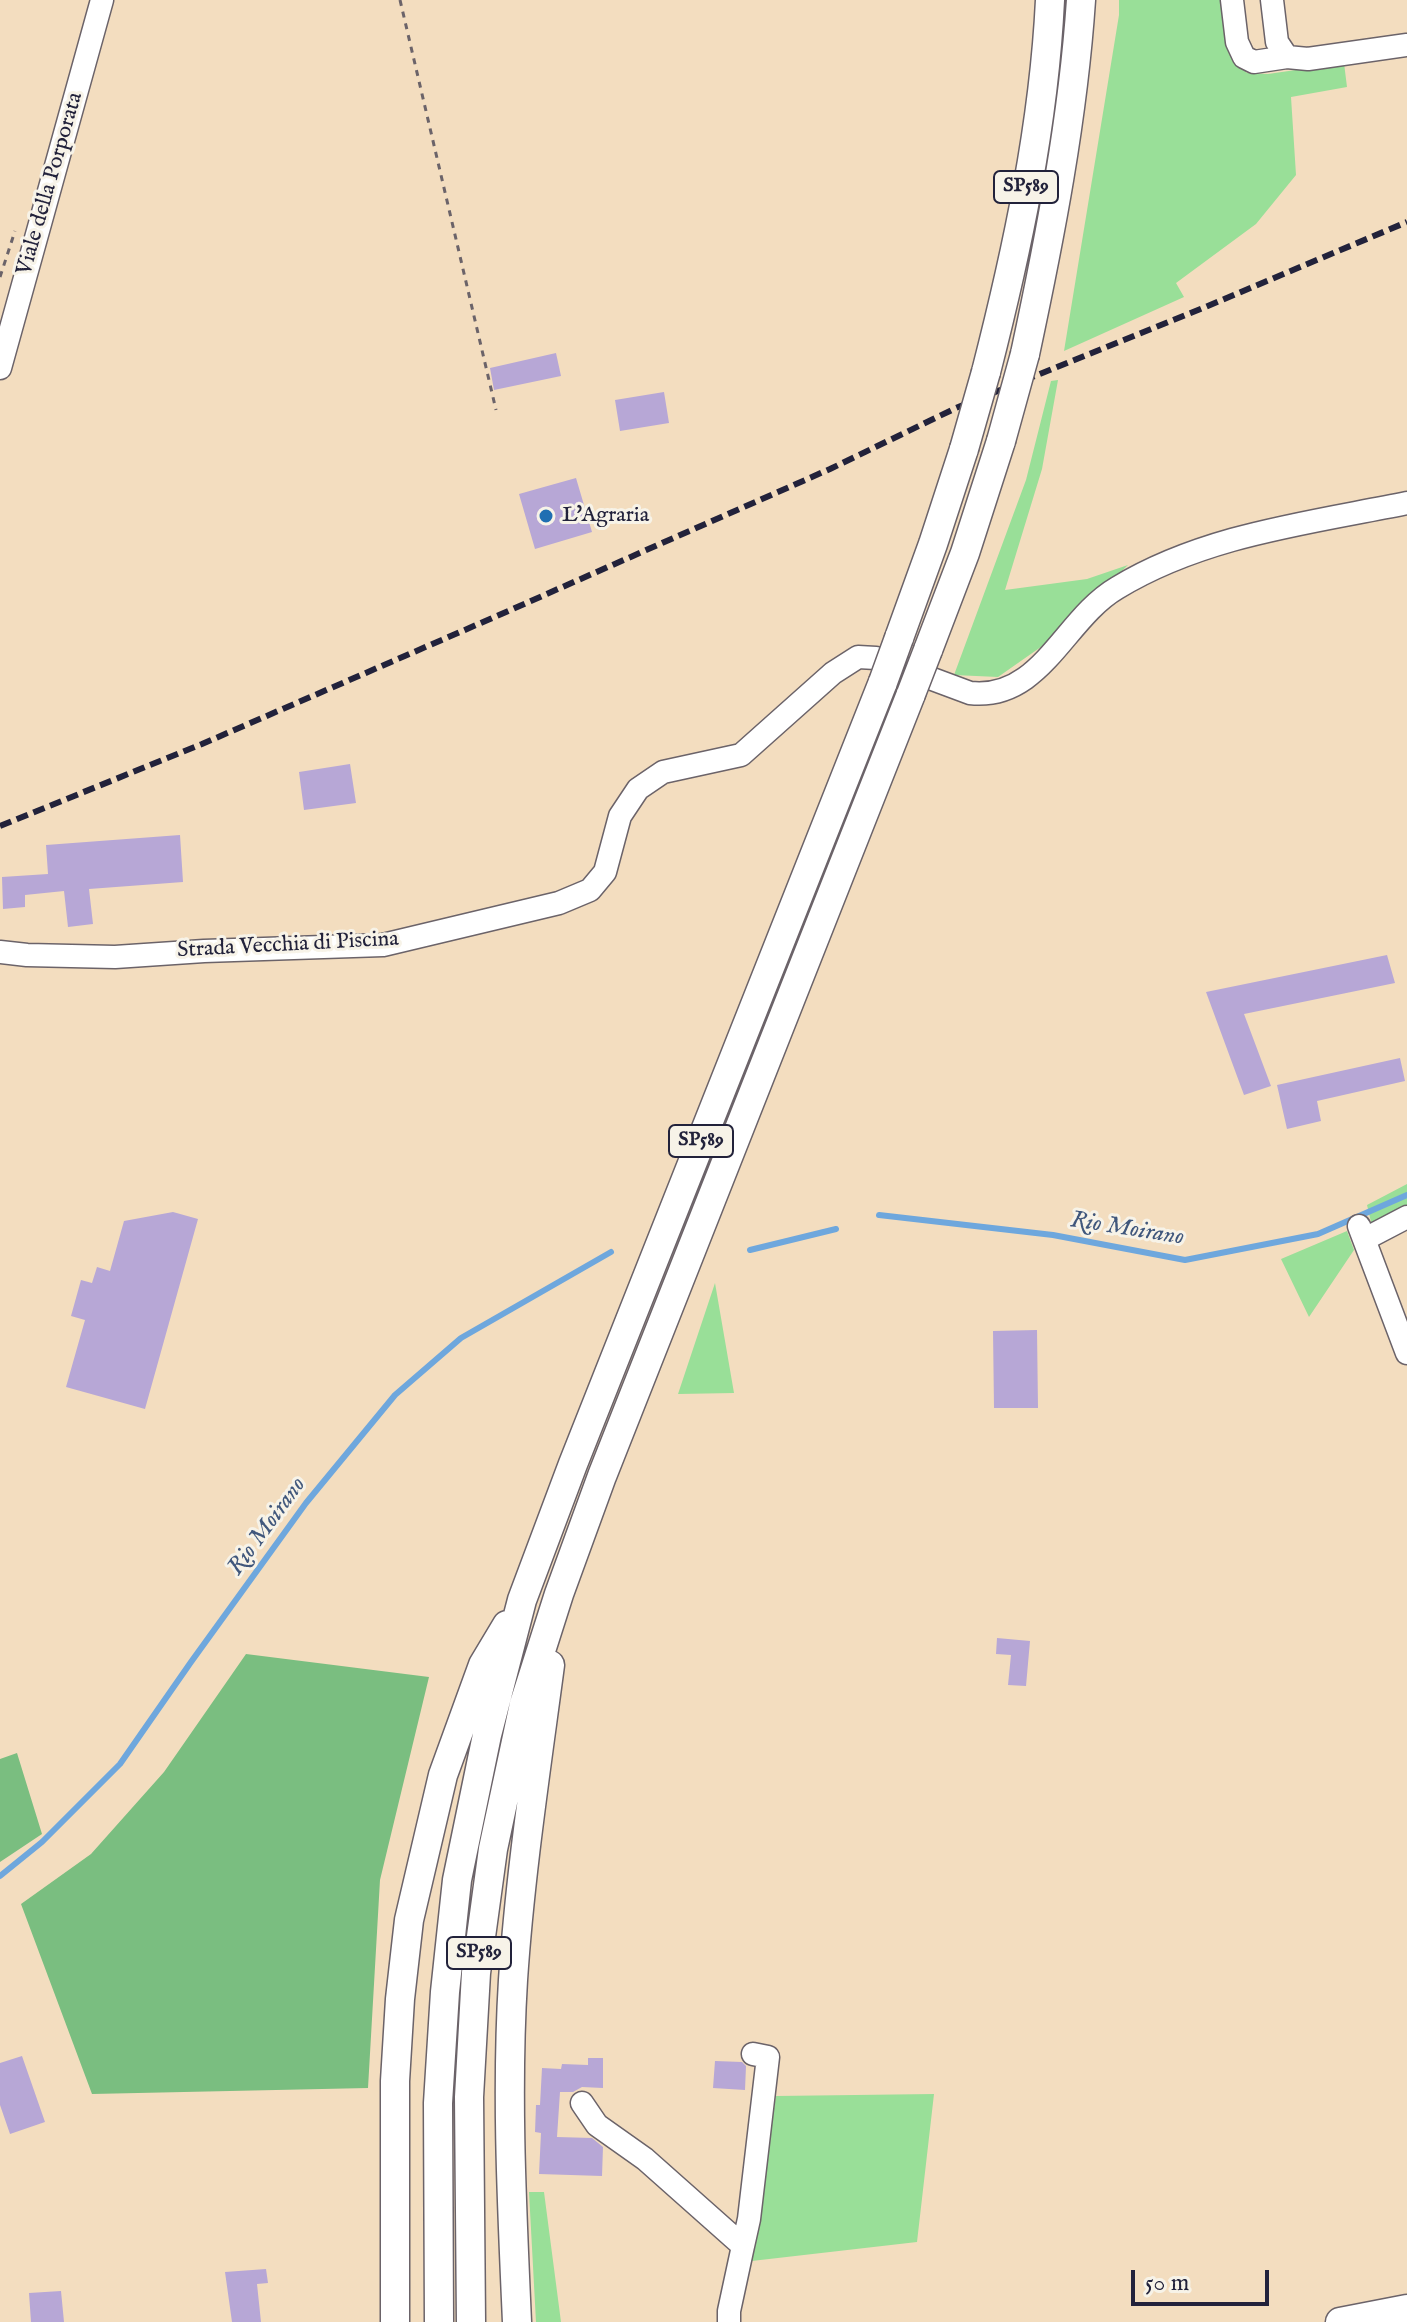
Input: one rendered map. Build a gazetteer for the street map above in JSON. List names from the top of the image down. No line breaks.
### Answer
{"streets":{"main road":["SP589"],"street":["Viale della Porporata","Strada Vecchia di Piscina"]},"water":["Rio Moirano"],"places":["L'Agraria"],"scale_bar":"50 m"}
